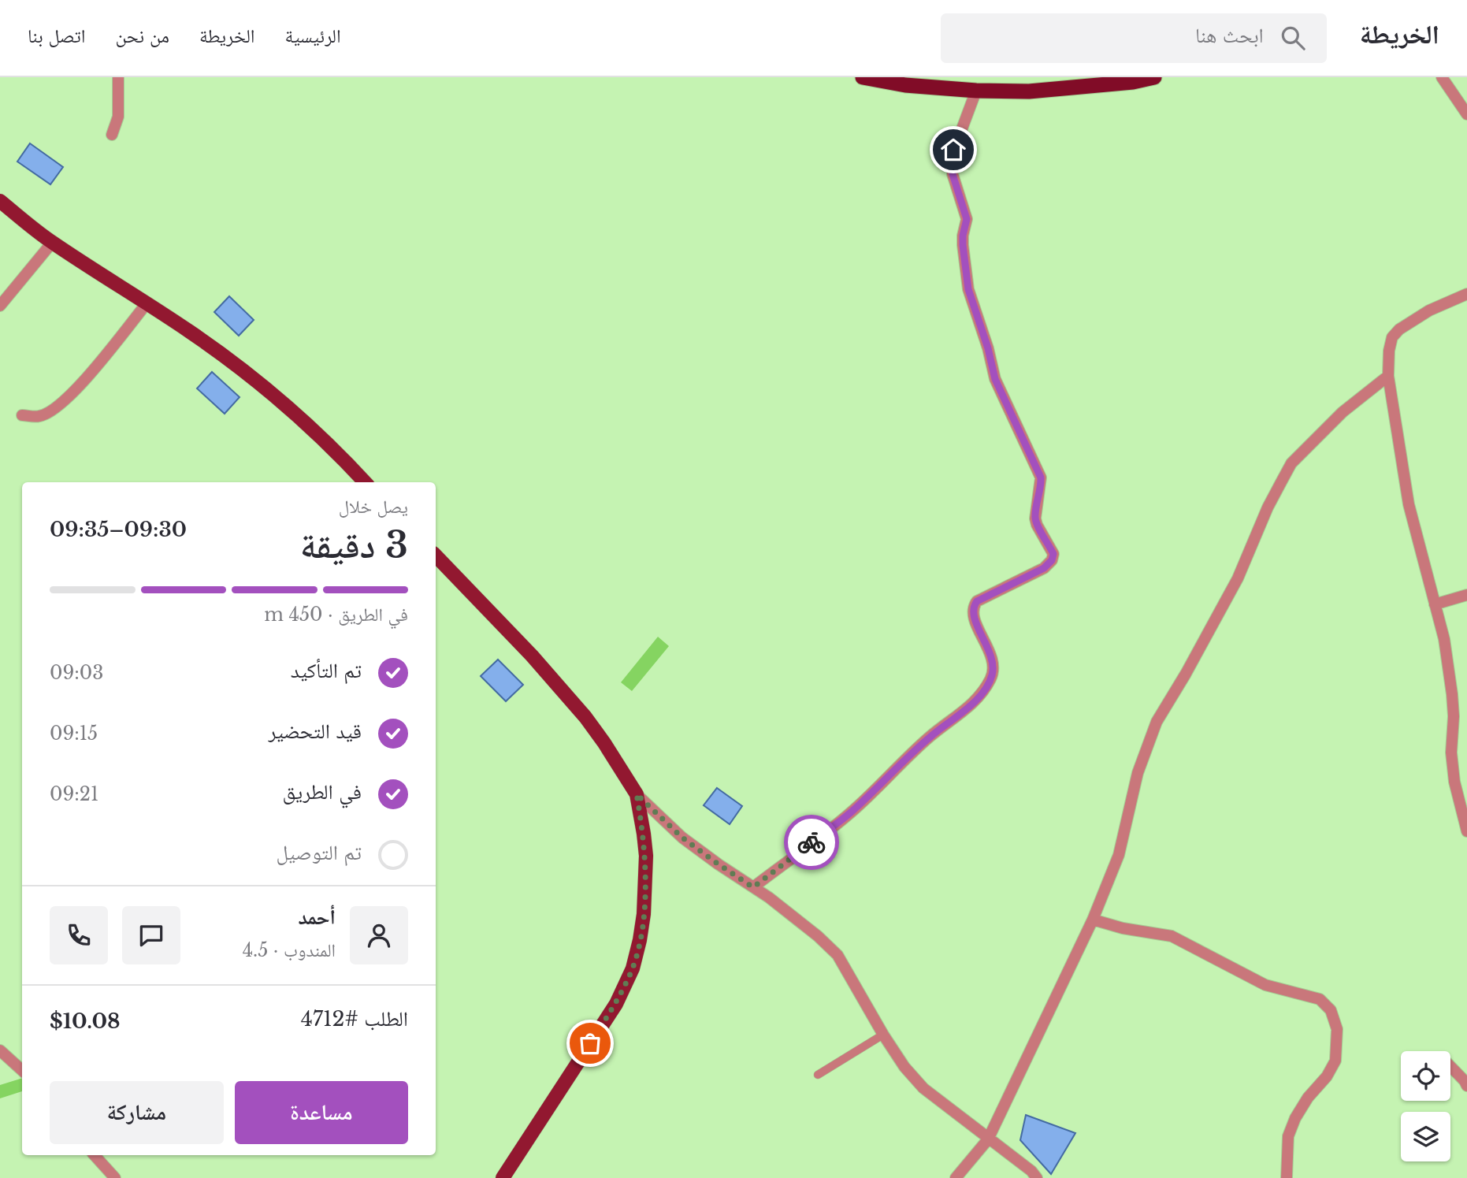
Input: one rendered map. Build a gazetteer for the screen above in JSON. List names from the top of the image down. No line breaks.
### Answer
{"page":{"header":"الخريطة","search":"ابحث هنا","nav":["الرئيسية","الخريطة","من نحن","اتصل بنا"],"heading":["3 دقيقة","يصل خلال","09:30–09:35"],"panel":["أحمد","المندوب · 4.5","الطلب #4712","$10.08"],"bar":"في الطريق · 450 m","list":[["تم التأكيد","09:03"],["قيد التحضير","09:15"],["في الطريق","09:21"],"تم التوصيل"],"buttons":["مساعدة","مشاركة"]}}
